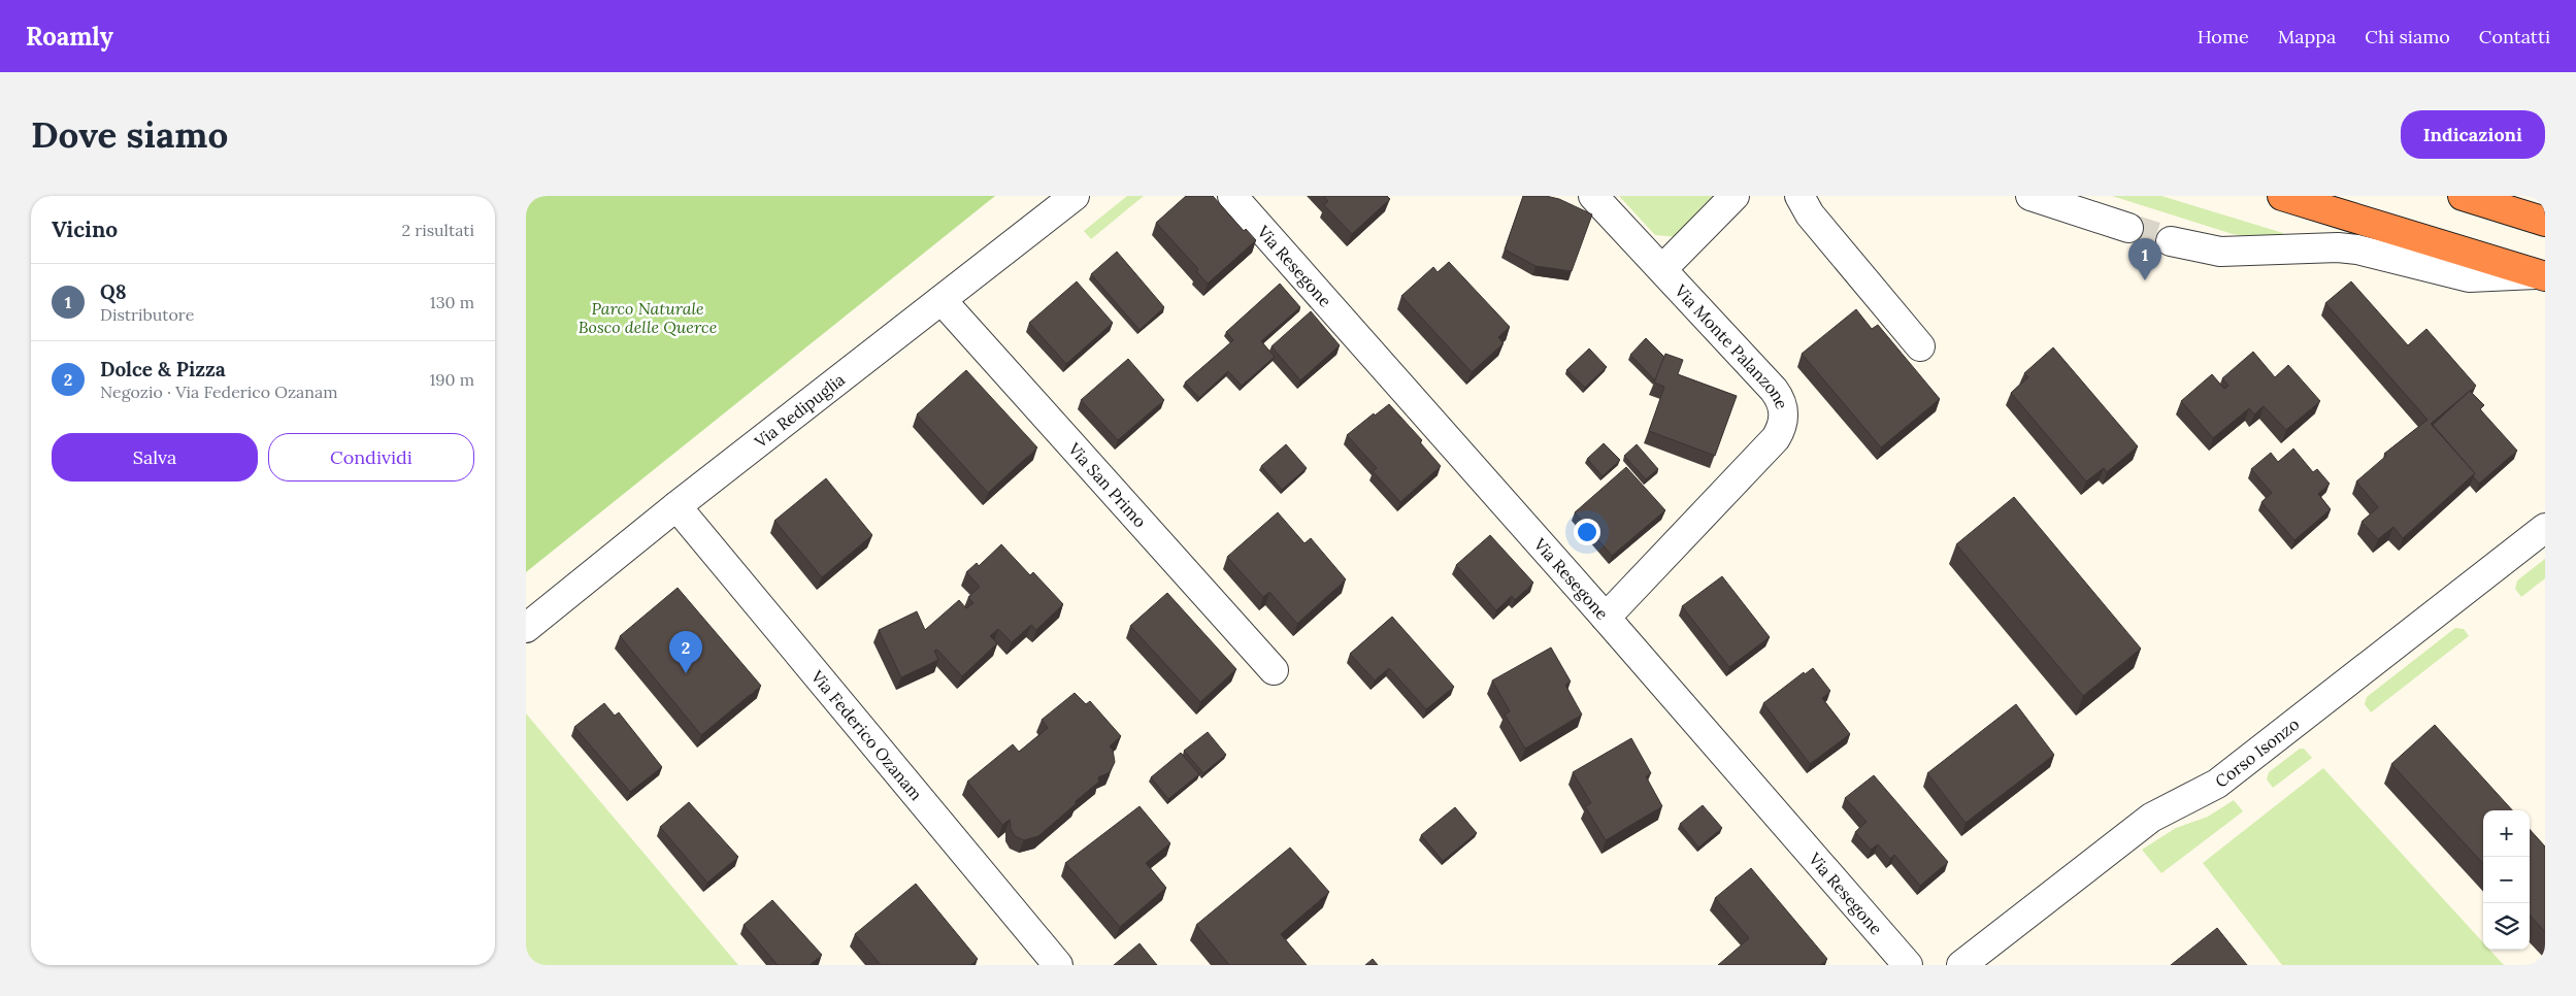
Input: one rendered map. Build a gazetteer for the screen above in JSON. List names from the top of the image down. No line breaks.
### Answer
{"streets":{"street":["Via Resegone","Via Monte Palanzone","Via Redipuglia","Via San Primo","Via Federico Ozanam","Corso Isonzo"]},"crossings":[["Via Resegone","Via Monte Palanzone"],["Via Redipuglia","Via San Primo"],["Via Redipuglia","Via Federico Ozanam"]],"parks":["Parco Naturale Bosco delle Querce"],"page":{"header":"Roamly","nav":["Home","Mappa","Chi siamo","Contatti"],"buttons":["Indicazioni",["Salva","Condividi"]],"title":"Dove siamo","heading":["Vicino","2 risultati"],"pins":["1","2"],"list":[{"mark":"1","name":"Q8","note":"Distributore","value":"130 m"},{"mark":"2","name":"Dolce & Pizza","note":"Negozio · Via Federico Ozanam","value":"190 m"}],"map_buttons":["+","−"]}}
